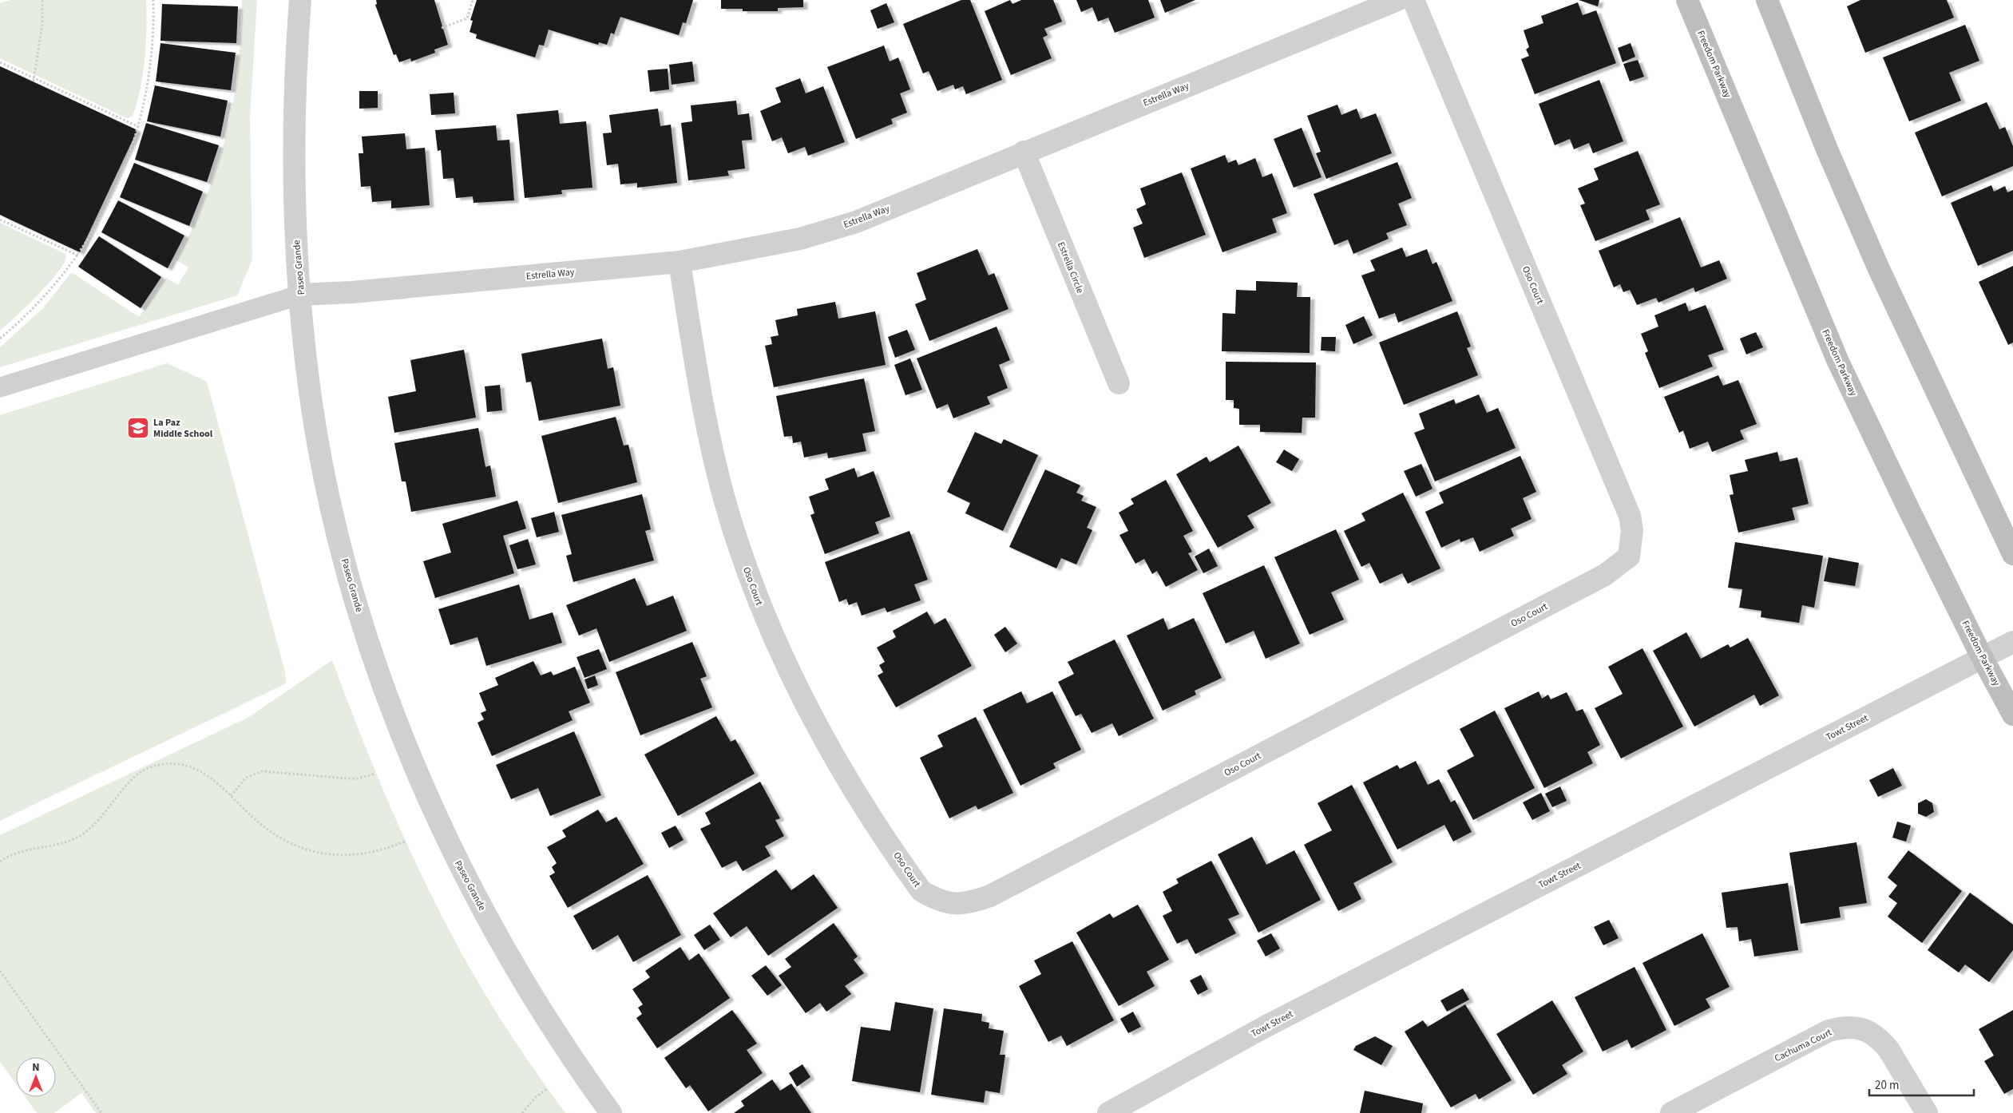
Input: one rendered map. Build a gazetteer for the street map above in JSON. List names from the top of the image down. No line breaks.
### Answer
{"streets":{"main road":["Freedom Parkway"],"street":["Estrella Way","Paseo Grande","Estrella Circle","Oso Court","Towt Street","Cachuma Court"]},"crossings":[["Freedom Parkway","Towt Street"],["Estrella Way","Paseo Grande"],["Estrella Way","Estrella Circle"],["Estrella Way","Oso Court"]],"places":{"school or university":["La Paz Middle School"]},"scale_bar":"20 m","north":"top"}
